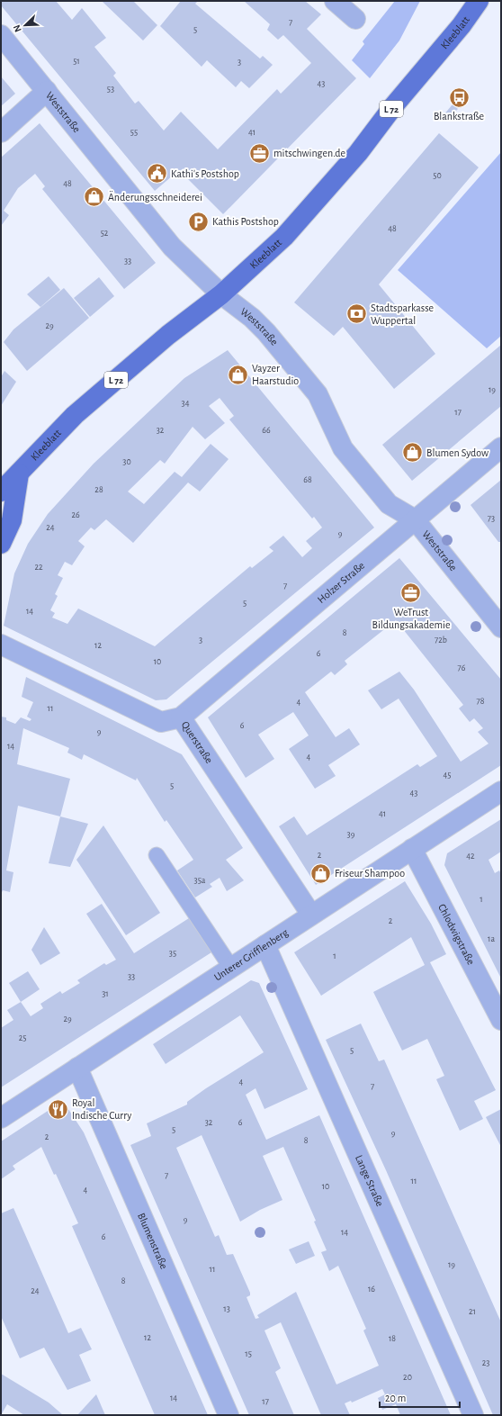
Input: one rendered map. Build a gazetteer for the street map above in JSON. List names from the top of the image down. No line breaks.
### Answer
{"streets":{"main road":["Kleeblatt","L 72"],"street":["Weststraße","Holzer Straße","Querstraße","Chlodwigstraße","Unterer Grifflenberg","Lange Straße","Blumenstraße"]},"crossings":[["Kleeblatt","Weststraße"],["Weststraße","Holzer Straße"],["Holzer Straße","Querstraße"],["Querstraße","Unterer Grifflenberg"],["Chlodwigstraße","Unterer Grifflenberg"],["Unterer Grifflenberg","Lange Straße"],["Unterer Grifflenberg","Blumenstraße"]],"places":{"bus stop":["Blankstraße"],"office":["mitschwingen.de","WeTrust Bildungsakademie"],"public building":["Kathi's Postshop"],"shop":["Änderungsschneiderei","Vayzer Haarstudio","Blumen Sydow","Friseur Shampoo"],"parking":["Kathis Postshop"],"bank":["Stadtsparkasse Wuppertal"],"restaurant":["Royal Indische Curry"]},"house_numbers":["7","5","51","3","43","53","55","41","50","48","48","52","33","29","19","34","17","32","66","30","68","28","26","73","24","9","22","7","5","14","8","3","72b","12","6","10","76","78","4","11","6","9","14","4","45","5","43","41","39","2","42","35a","1","2","1a","35","1","33","31","29","25","5","4","7","32","6","5","9","2","8","7","11","10","4","9","14","6","19","11","8","16","24","13","21","12","18","15","23","20","14","17"],"scale_bar":"20 m","north":"bottom left"}
